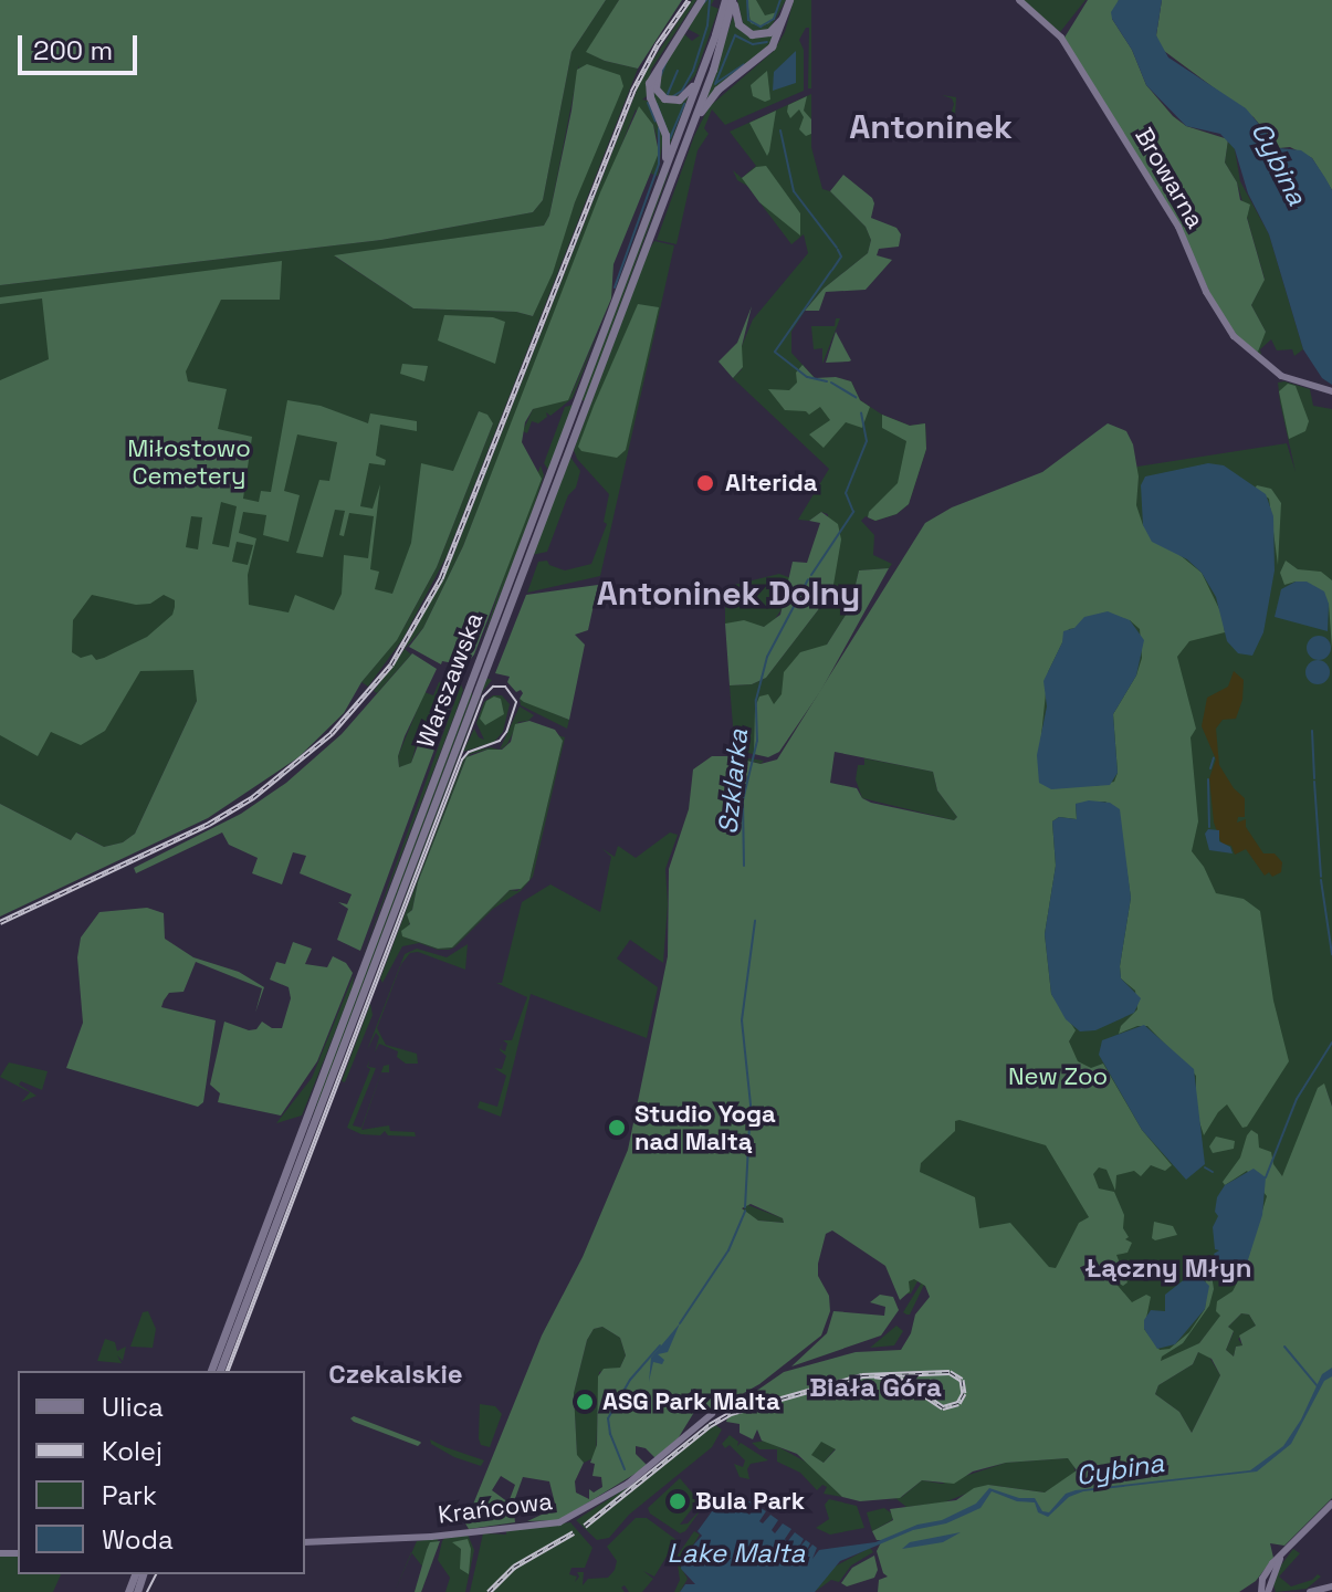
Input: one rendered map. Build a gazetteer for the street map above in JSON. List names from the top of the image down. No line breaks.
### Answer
{"streets":{"main road":["Warszawska"],"street":["Browarna","Krańcowa"]},"districts":["Antoninek","Antoninek Dolny","Łączny Młyn","Czekalskie","Biała Góra"],"water":["Cybina","Szklarka","Lake Malta"],"parks":["Miłostowo Cemetery","New Zoo"],"places":["Alterida","Studio Yoga nad Maltą","ASG Park Malta","Bula Park"],"legend":["Ulica","Kolej","Park","Woda"],"scale_bar":"200 m"}
